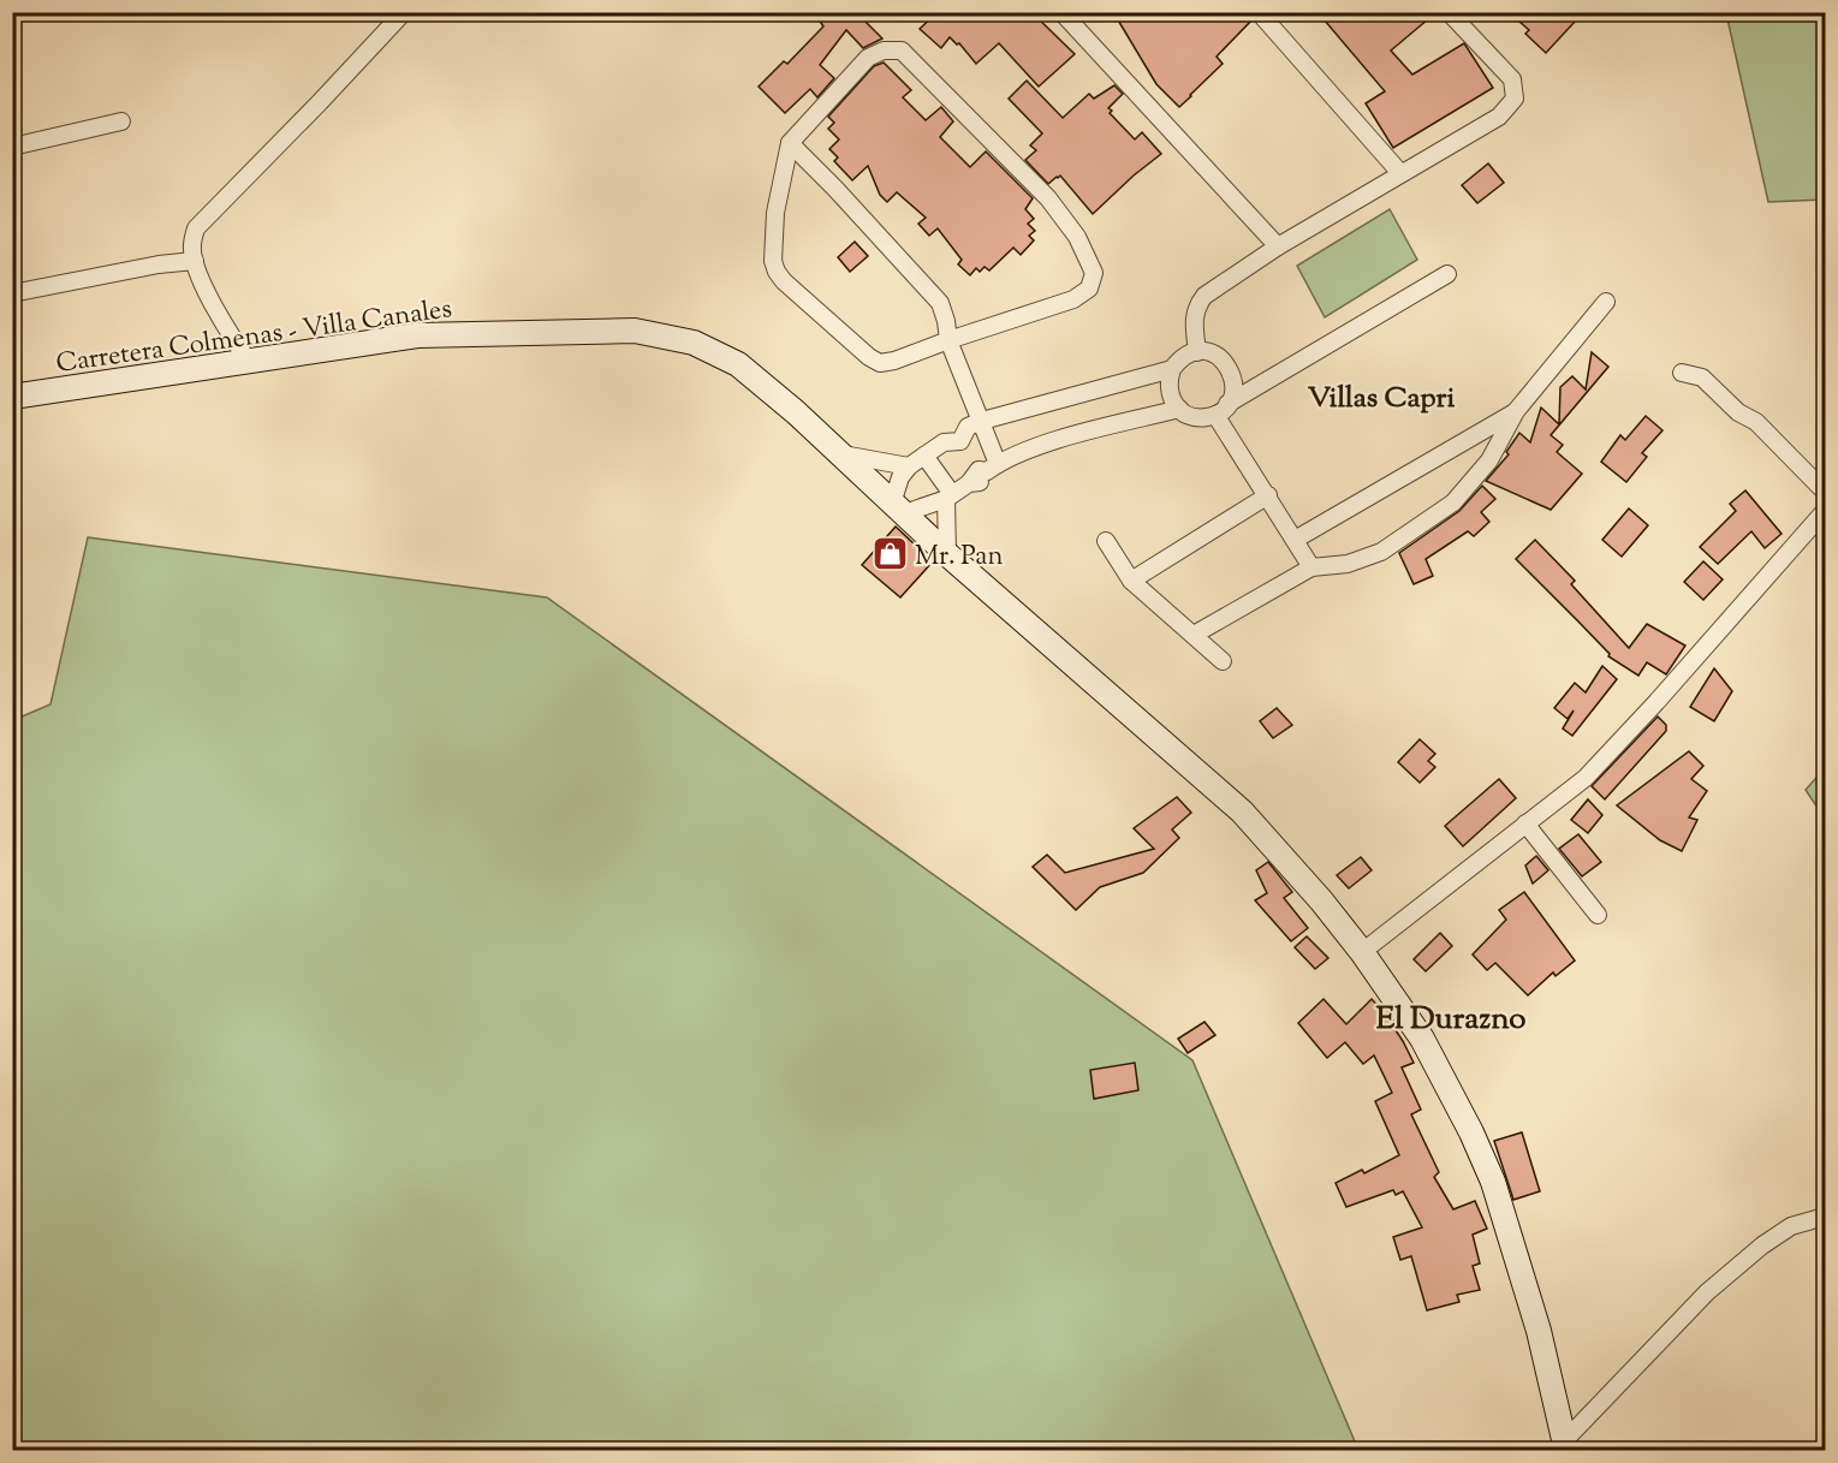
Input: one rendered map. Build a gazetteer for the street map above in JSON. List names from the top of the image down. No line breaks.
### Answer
{"streets":{"street":["Carretera Colmenas - Villa Canales"]},"districts":["Villas Capri","El Durazno"],"places":{"shop":["Mr. Pan"]}}
